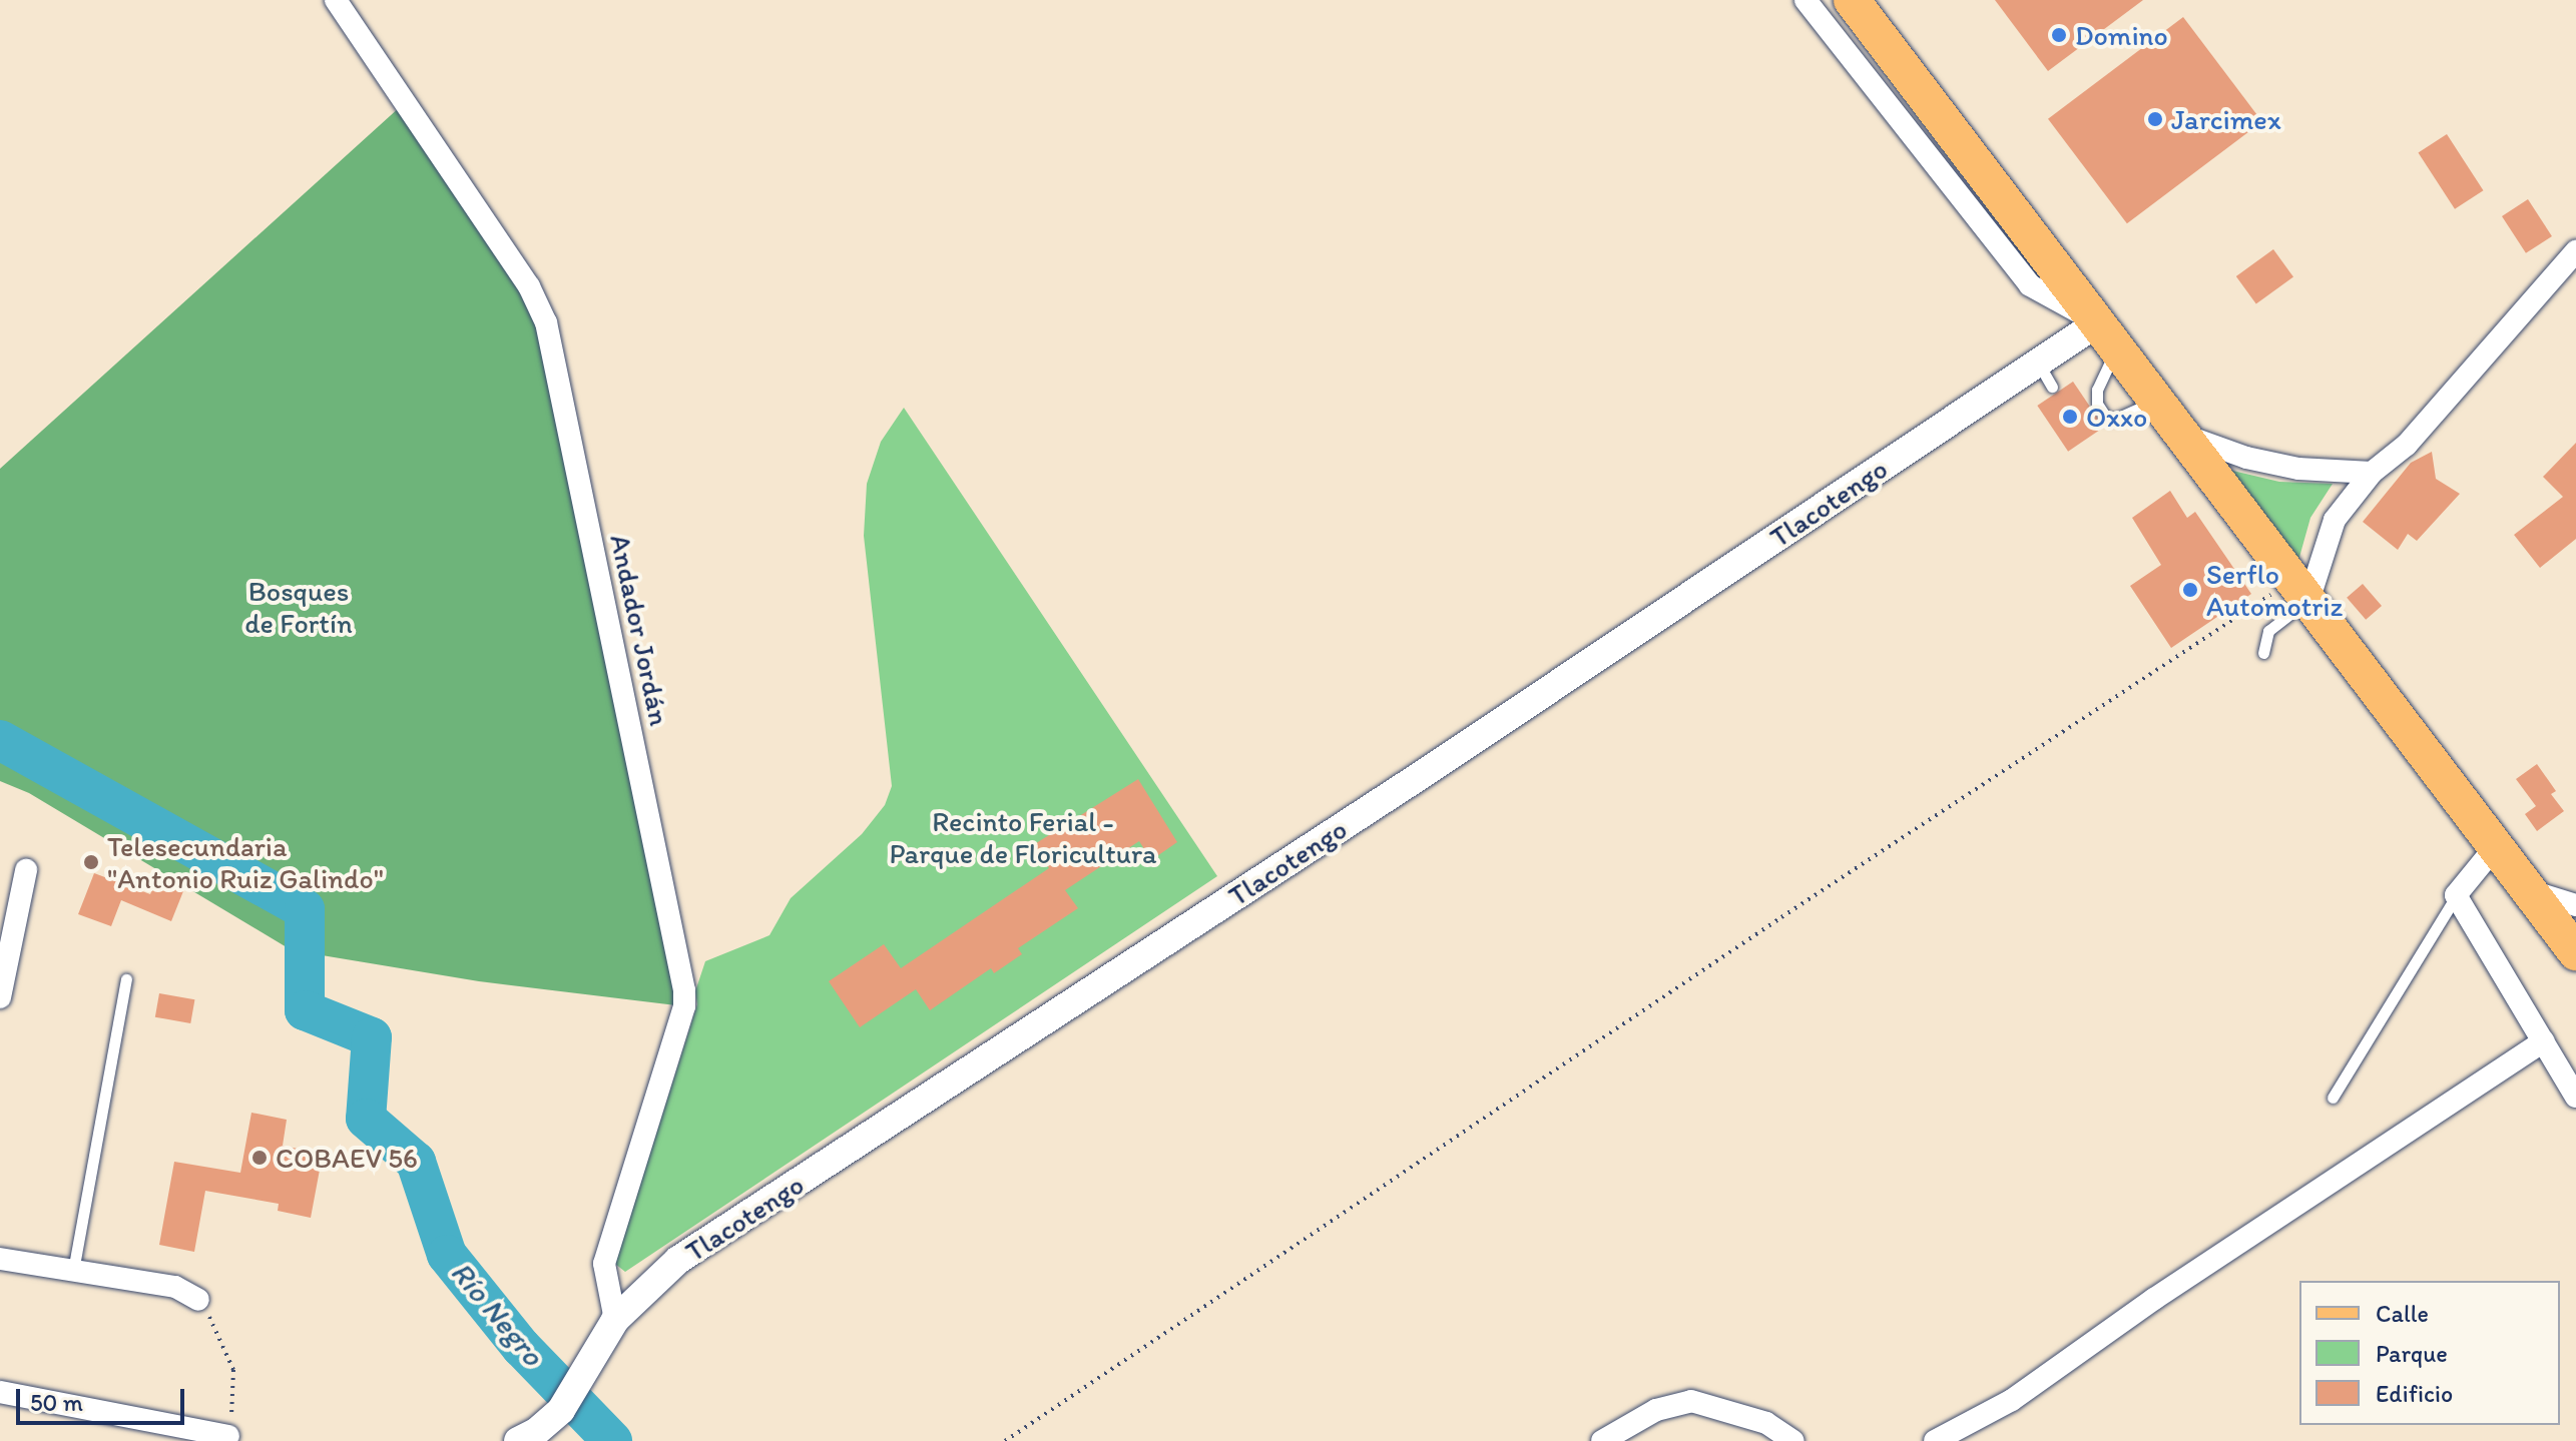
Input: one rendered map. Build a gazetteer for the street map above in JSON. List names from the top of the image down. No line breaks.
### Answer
{"streets":{"street":["Tlacotengo","Andador Jordán"]},"crossings":[["Tlacotengo","Andador Jordán"]],"water":["Río Negro"],"parks":["Bosques de Fortín","Recinto Ferial - Parque de Floricultura"],"places":["Domino","Jarcimex","Oxxo","Serflo Automotriz","Telesecundaria \"Antonio Ruiz Galindo\"","COBAEV 56"],"legend":["Calle","Parque","Edificio"],"scale_bar":"50 m"}
